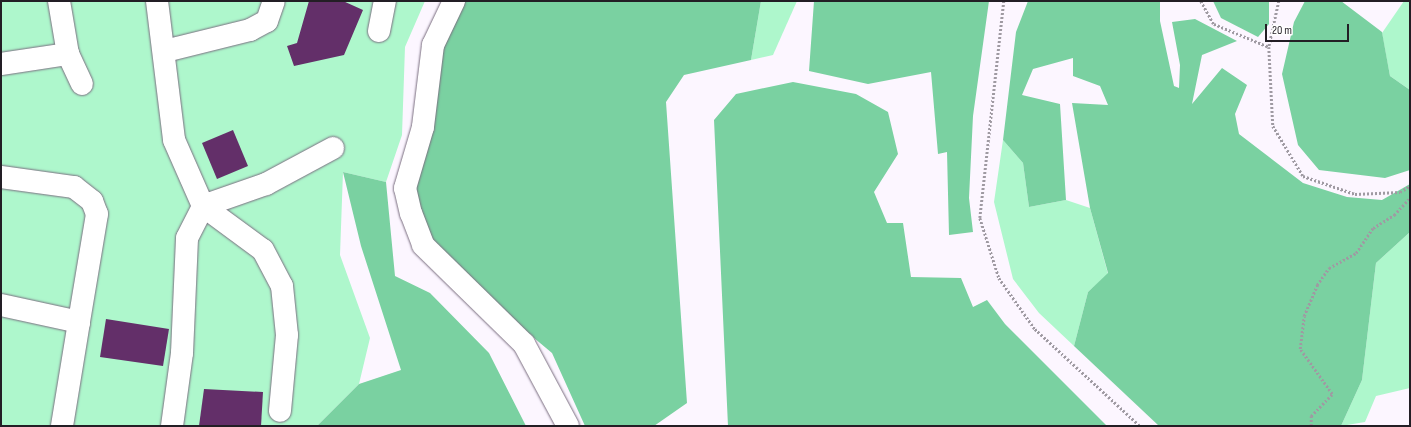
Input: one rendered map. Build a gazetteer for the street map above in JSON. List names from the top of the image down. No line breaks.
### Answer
{"scale_bar":"20 m"}
